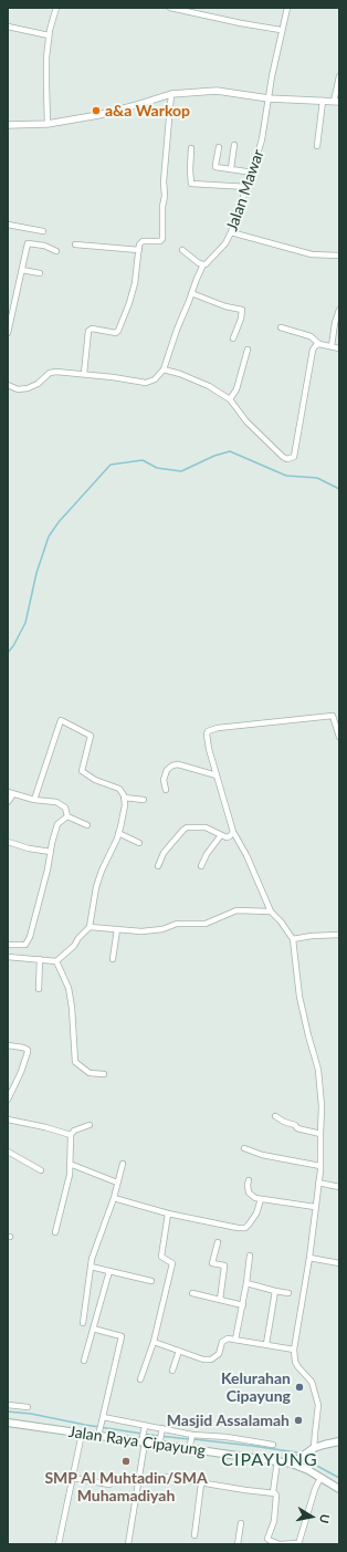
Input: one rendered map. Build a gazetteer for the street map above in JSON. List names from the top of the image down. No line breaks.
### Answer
{"streets":{"main road":["Jalan Raya Cipayung"],"street":["Jalan Mawar"]},"districts":["CIPAYUNG"],"places":["a&a Warkop","Kelurahan Cipayung","Masjid Assalamah","SMP Al Muhtadin/SMA Muhamadiyah"],"north":"right"}
